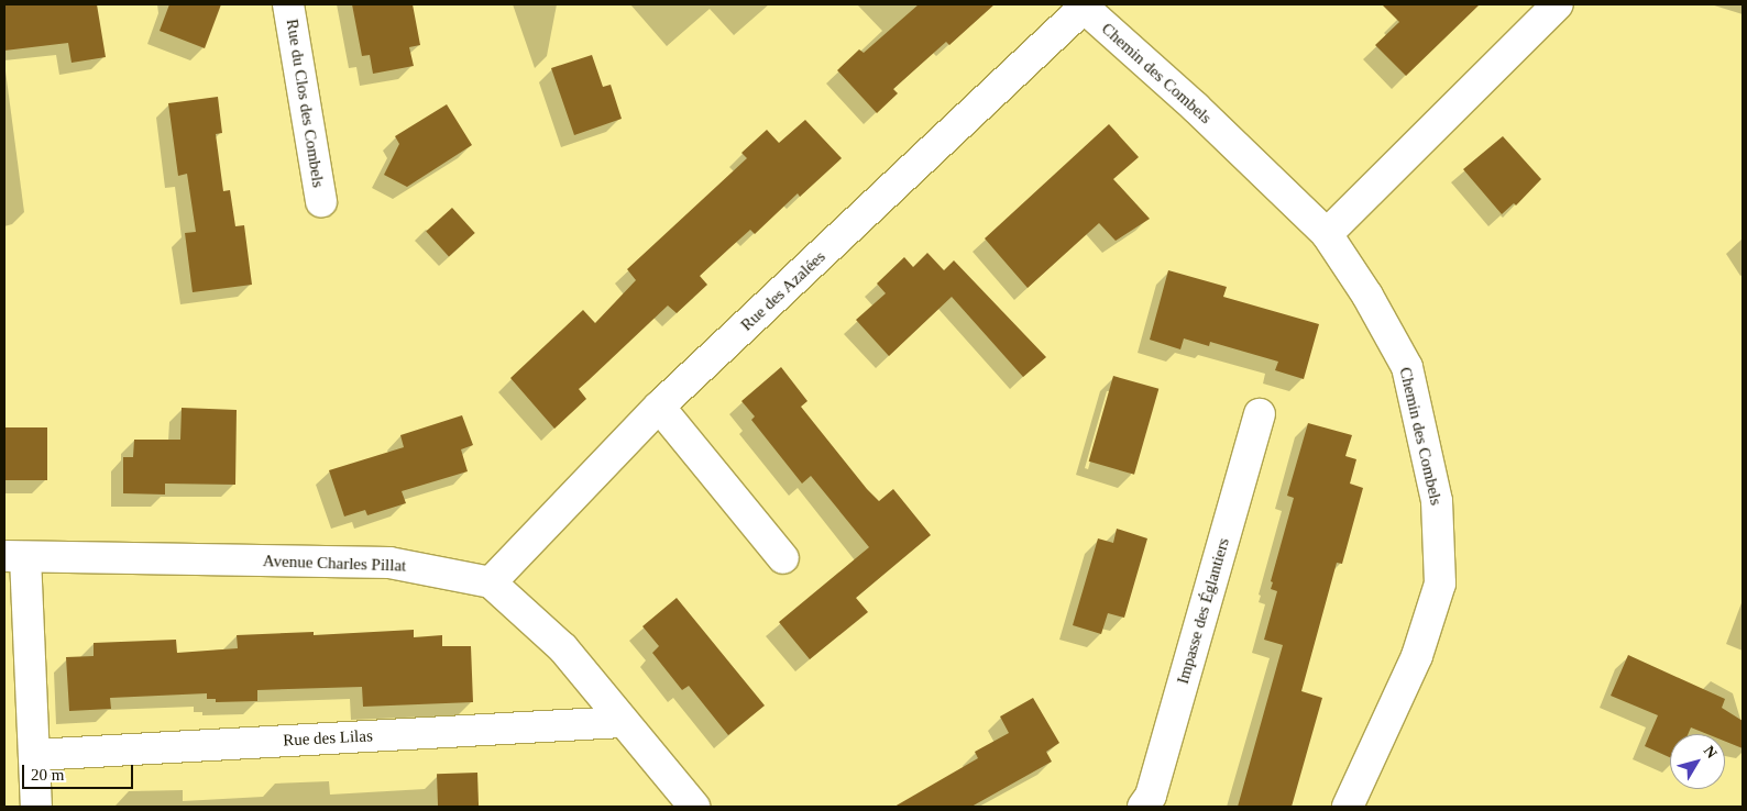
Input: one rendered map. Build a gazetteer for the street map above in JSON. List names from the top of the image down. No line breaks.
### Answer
{"streets":{"street":["Chemin des Combels","Rue du Clos des Combels","Rue des Azalées","Avenue Charles Pillat","Impasse des Églantiers","Rue des Lilas"]},"crossings":[["Chemin des Combels","Rue des Azalées"],["Rue des Azalées","Avenue Charles Pillat"]],"scale_bar":"20 m","north":"top right"}
